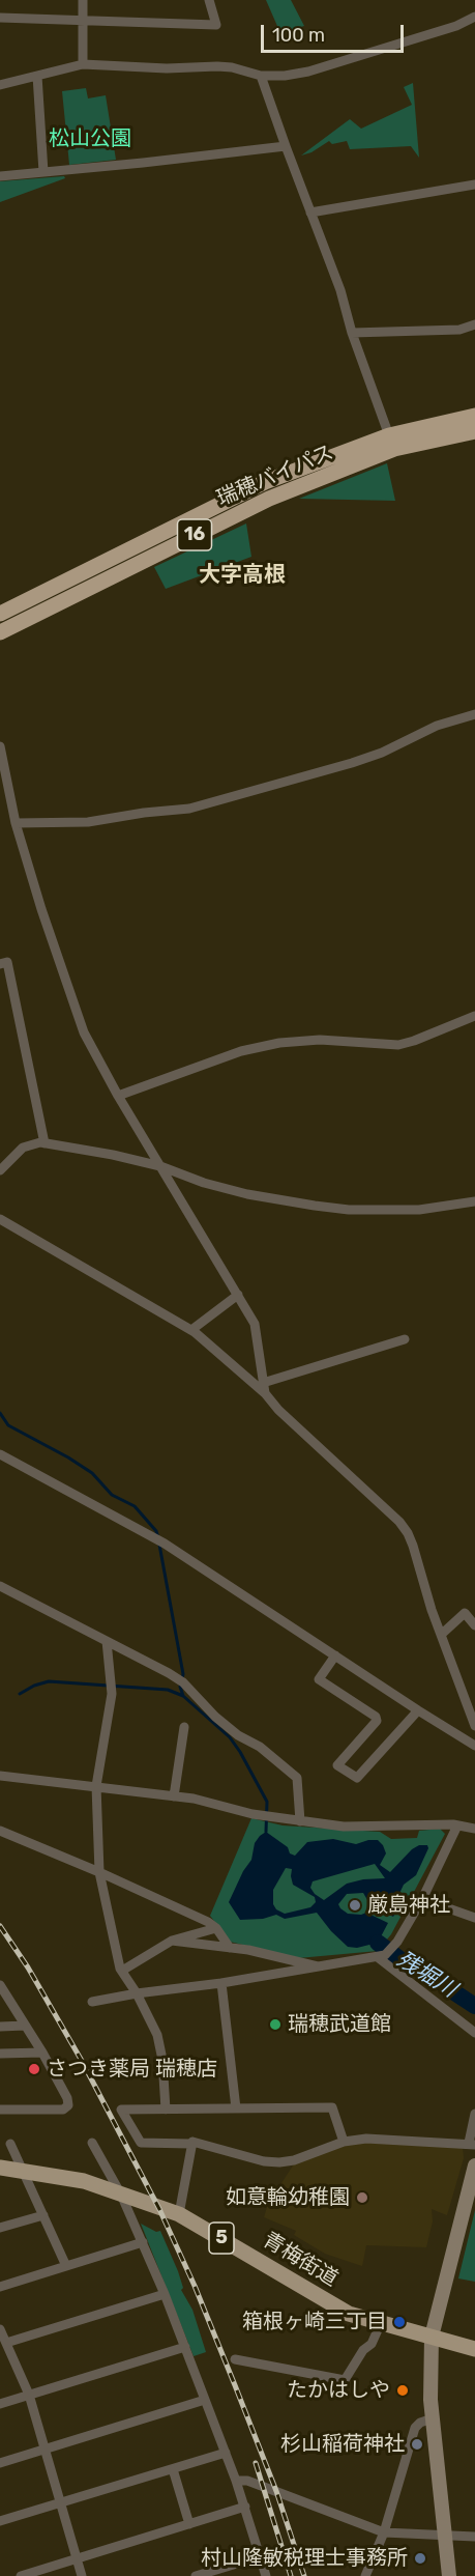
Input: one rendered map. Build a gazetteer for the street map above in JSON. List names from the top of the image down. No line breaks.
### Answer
{"streets":{"highway":["瑞穂バイパス","16"],"main road":["5","青梅街道"]},"districts":["大字高根"],"water":["残堀川"],"parks":["松山公園"],"places":["厳島神社","瑞穂武道館","さつき薬局 瑞穂店","如意輪幼稚園","箱根ヶ崎三丁目","たかはしや","杉山稲荷神社","村山隆敏税理士事務所"],"scale_bar":"100 m"}
